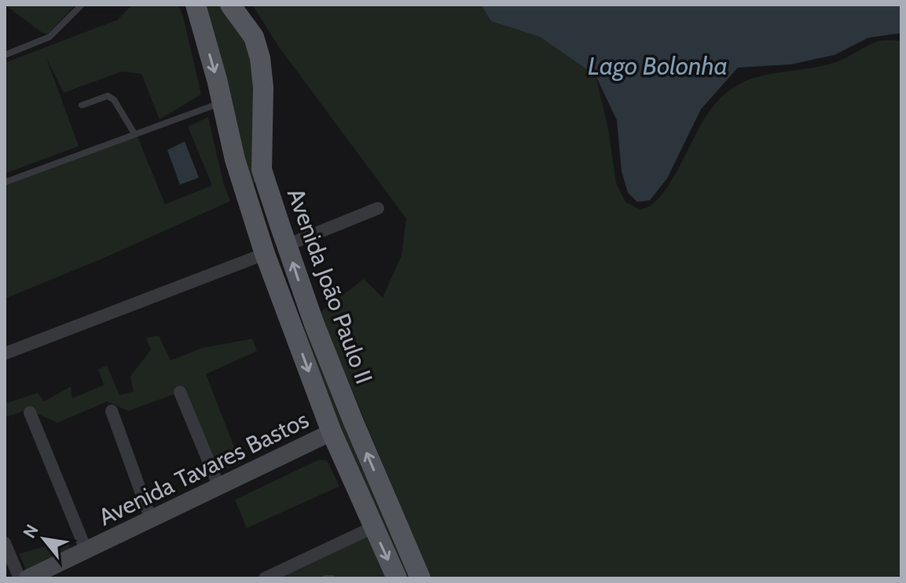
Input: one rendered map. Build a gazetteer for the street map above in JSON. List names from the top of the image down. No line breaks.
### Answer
{"streets":{"main road":["Avenida João Paulo II","Avenida Tavares Bastos"]},"crossings":[["Avenida João Paulo II","Avenida Tavares Bastos"]],"water":["Lago Bolonha"],"north":"top left"}
